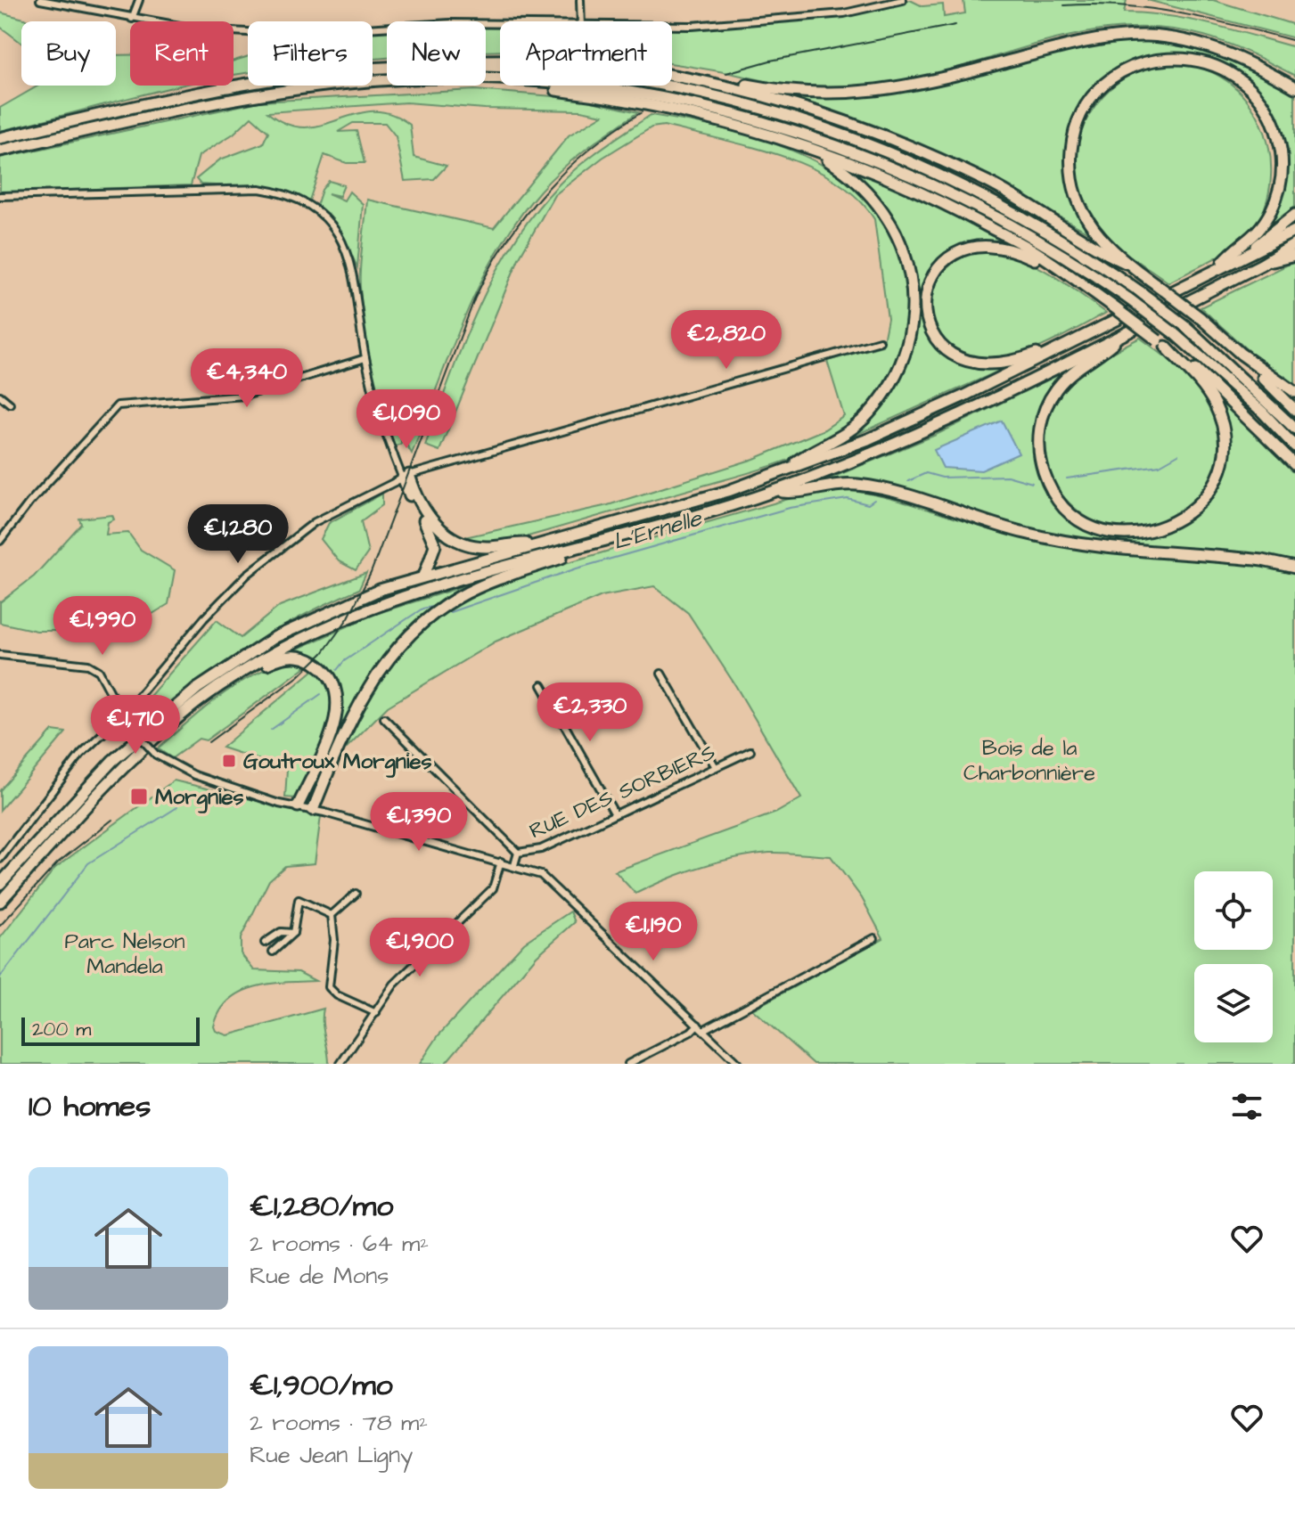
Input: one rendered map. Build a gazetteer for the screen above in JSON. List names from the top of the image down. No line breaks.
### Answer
{"streets":{"street":["RUE DES SORBIERS"]},"water":["L'Ernelle"],"parks":["Bois de la Charbonnière","Parc Nelson Mandela"],"places":{"transit":["Goutroux Morgnies","Morgnies"]},"scale_bar":"200 m","page":{"chip":["Buy","Rent","Filters","New","Apartment"],"price":["€2,820","€4,340","€1,090","€1,280","€1,990","€2,330","€1,710","€1,390","€1,190","€1,900"],"scale":"200 m","heading":"10 homes","list":[{"name":"€1,280/mo","note":"2 rooms · 64 m² · Rue de Mons"},{"name":"€1,900/mo","note":"2 rooms · 78 m² · Rue Jean Ligny"}]}}
